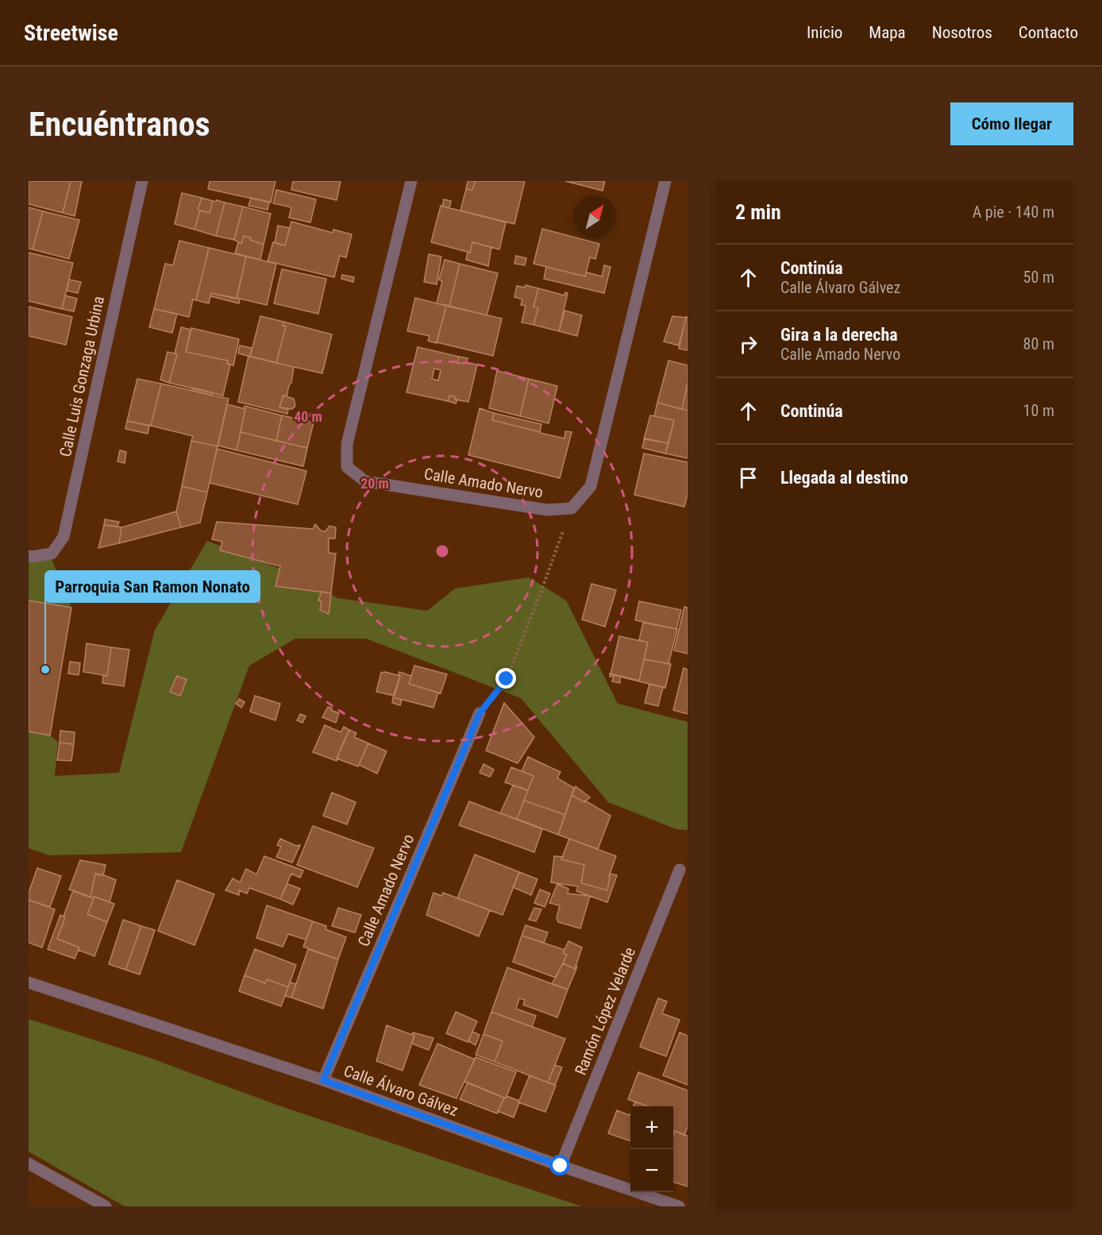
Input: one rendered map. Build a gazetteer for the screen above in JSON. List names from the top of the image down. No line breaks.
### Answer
{"streets":{"street":["Calle Luis Gonzaga Urbina","Calle Amado Nervo","Ramón López Velarde","Calle Álvaro Gálvez"]},"crossings":[["Calle Amado Nervo","Calle Álvaro Gálvez"],["Ramón López Velarde","Calle Álvaro Gálvez"]],"places":["Parroquia San Ramon Nonato"],"north":"top right","page":{"header":"Streetwise","nav":["Inicio","Mapa","Nosotros","Contacto"],"buttons":"Cómo llegar","title":"Encuéntranos","heading":["2 min","A pie · 140 m"],"list":[["Continúa","Calle Álvaro Gálvez","50 m"],["Gira a la derecha","Calle Amado Nervo","80 m"],["Continúa","10 m"],"Llegada al destino"],"map_buttons":["+","−"]},"rings":["40 m","20 m"]}
